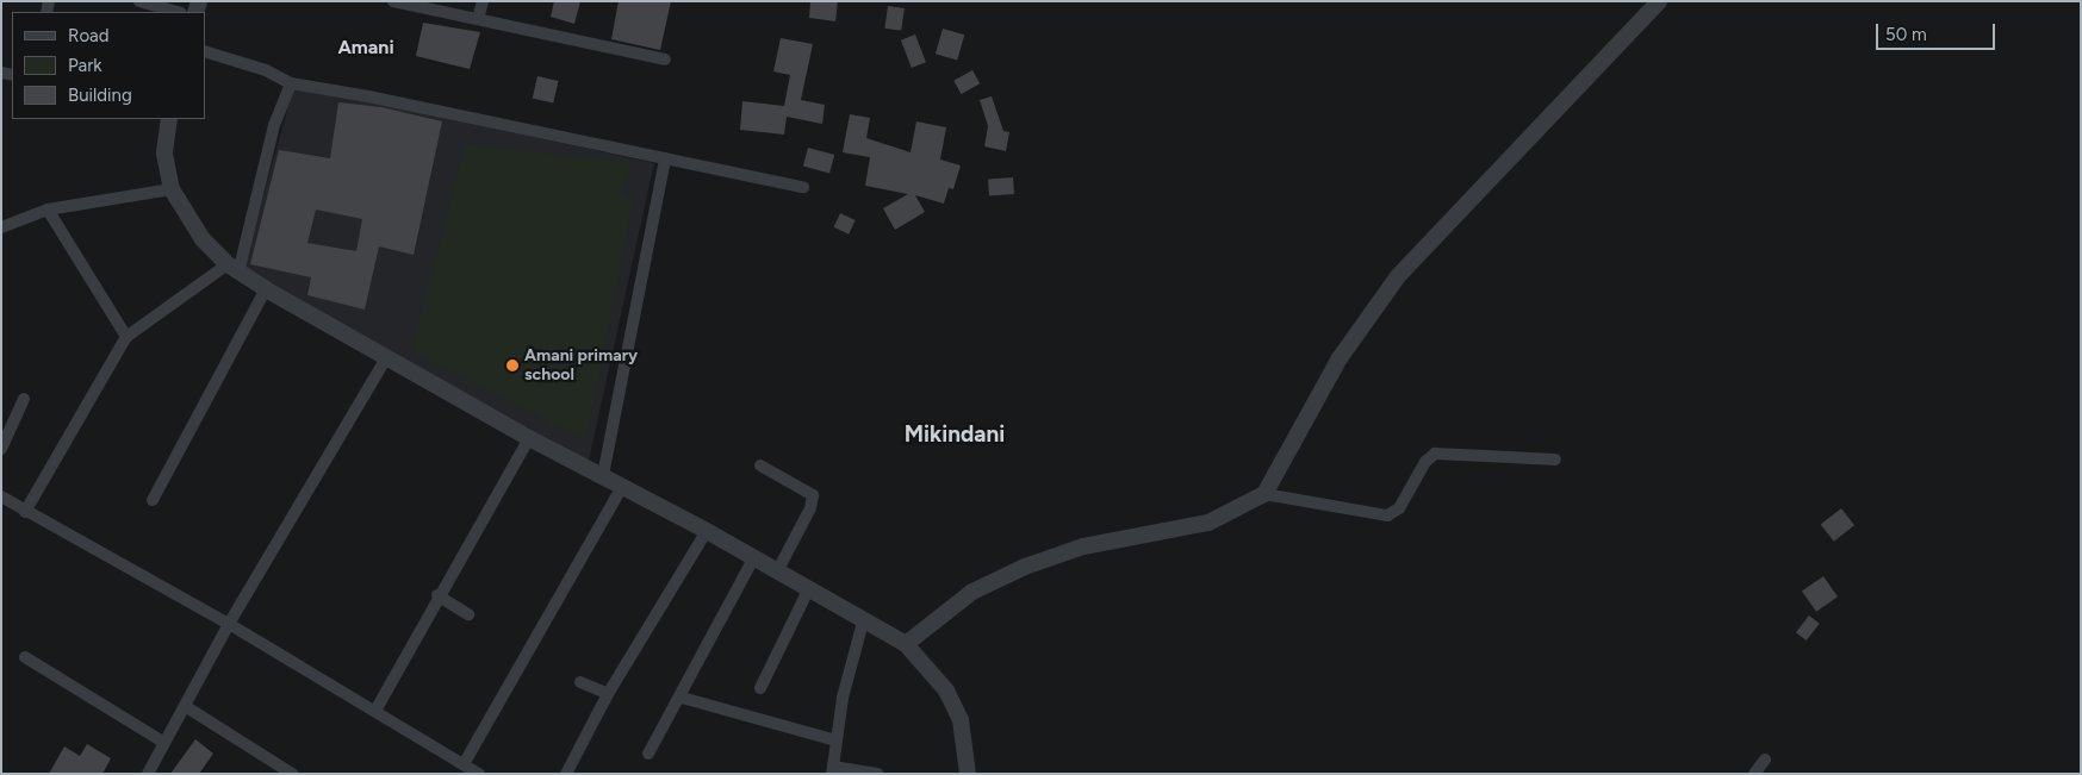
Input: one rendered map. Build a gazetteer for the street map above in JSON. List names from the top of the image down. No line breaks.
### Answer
{"districts":["Amani","Mikindani"],"places":["Amani primary school"],"legend":["Road","Park","Building"],"scale_bar":"50 m"}
